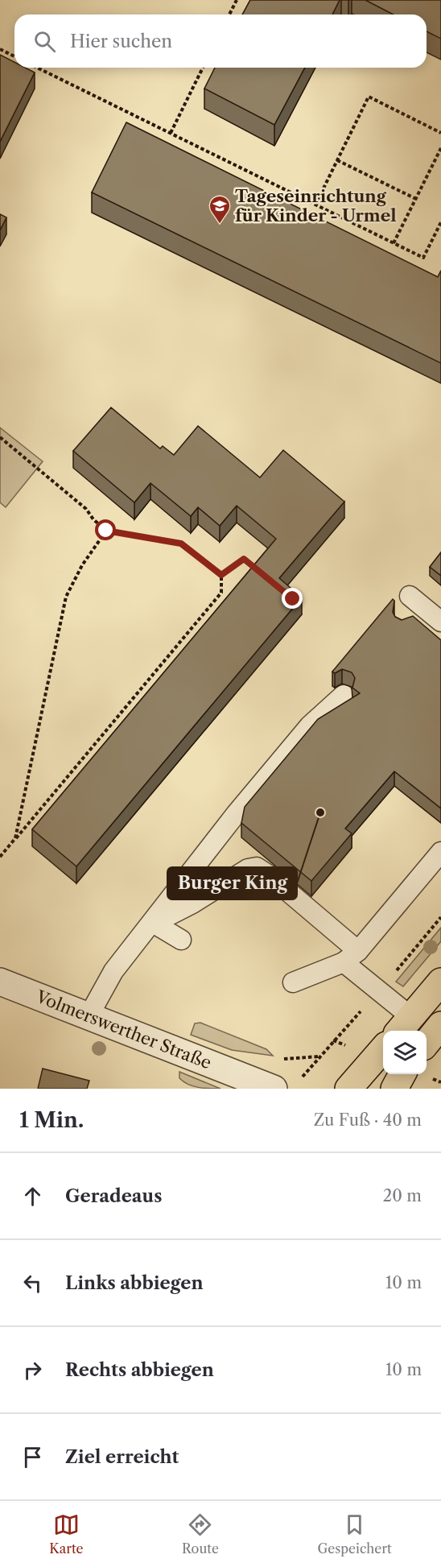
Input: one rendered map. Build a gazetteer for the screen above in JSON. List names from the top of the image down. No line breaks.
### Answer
{"streets":{"street":["Volmerswerther Straße"]},"places":{"school or university":["Tageseinrichtung für Kinder - Urmel"],"other":["Burger King"]},"page":{"search":"Hier suchen","heading":["1 Min.","Zu Fuß · 40 m"],"list":[["Geradeaus","20 m"],["Links abbiegen","10 m"],["Rechts abbiegen","10 m"],"Ziel erreicht"],"nav":["Karte","Route","Gespeichert"]}}
